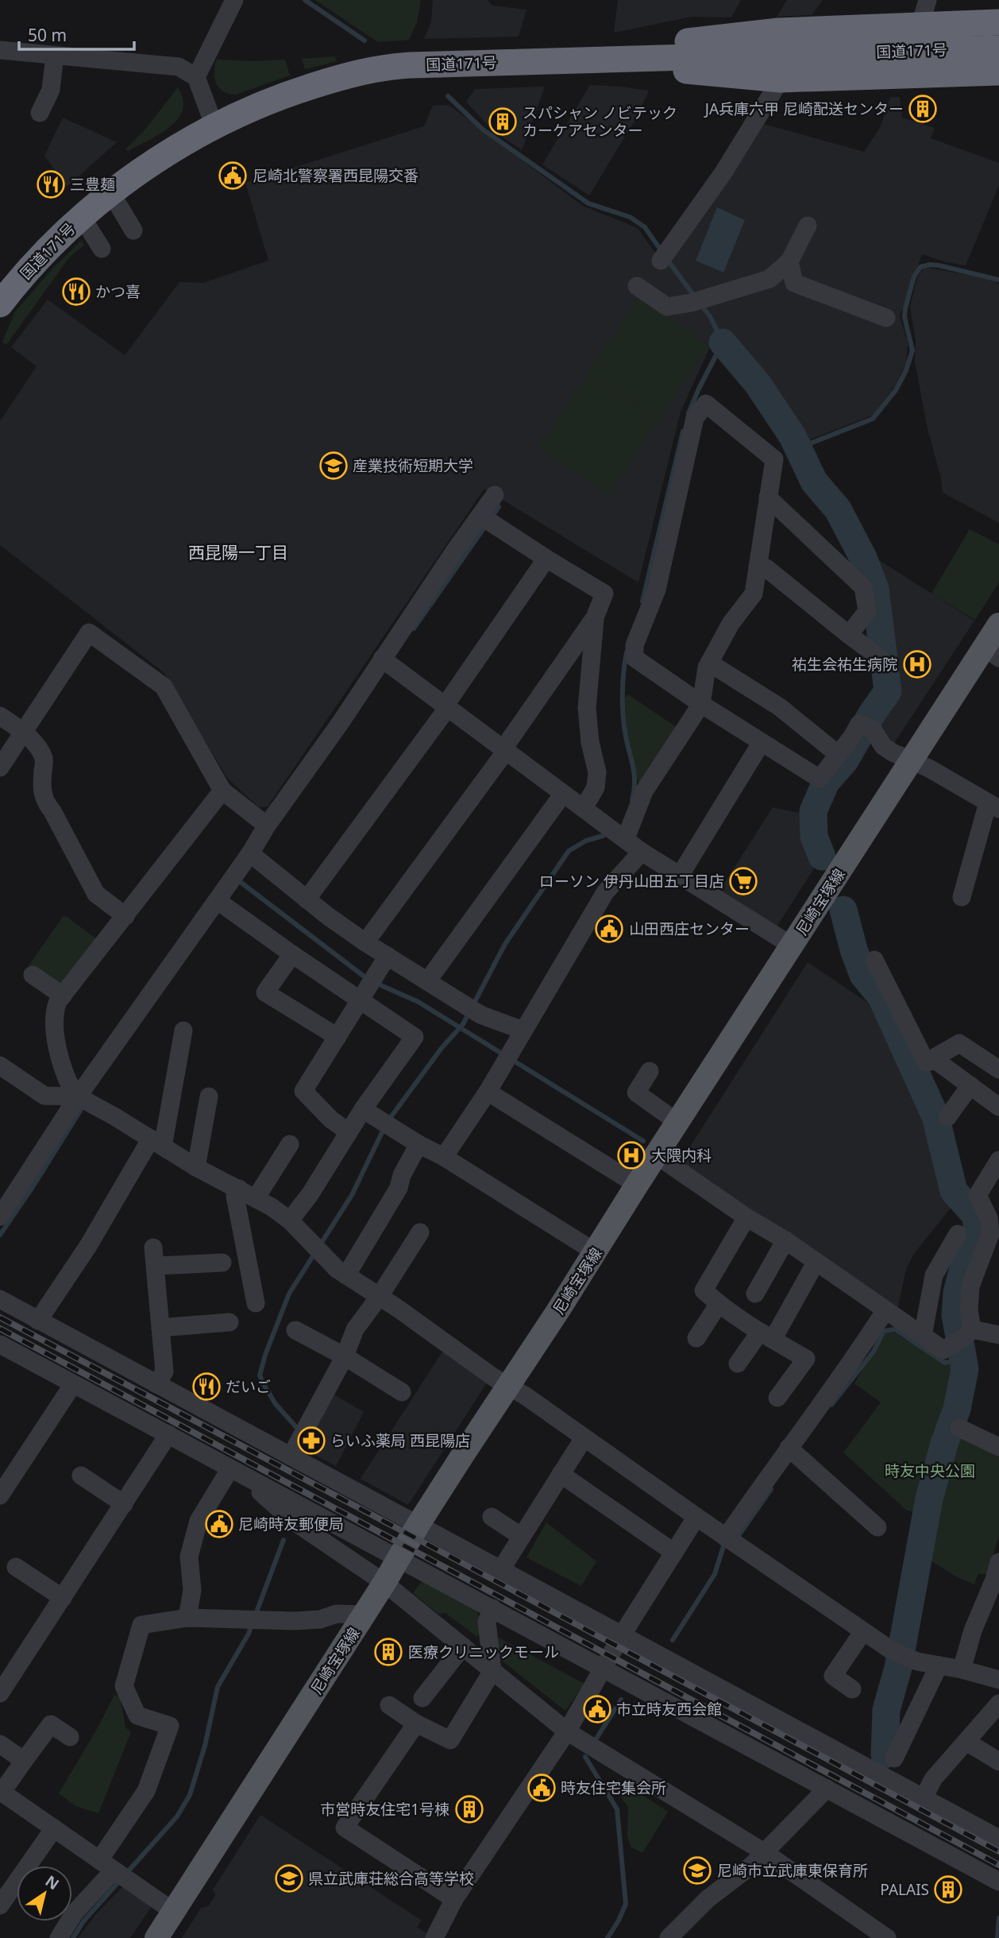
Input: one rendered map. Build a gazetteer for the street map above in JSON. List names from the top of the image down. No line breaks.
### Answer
{"streets":{"highway":["国道171号"],"main road":["尼崎宝塚線"]},"districts":["西昆陽一丁目"],"parks":["時友中央公園"],"places":{"building":["JA兵庫六甲 尼崎配送センター","スパシャン ノビテック カーケアセンター","医療クリニックモール","市営時友住宅1号棟","PALAIS"],"public building":["尼崎北警察署西昆陽交番","山田西庄センター","尼崎時友郵便局","市立時友西会館","時友住宅集会所"],"restaurant":["三豊麺","かつ喜","だいご"],"school or university":["産業技術短期大学","尼崎市立武庫東保育所","県立武庫荘総合高等学校"],"hospital":["祐生会祐生病院","大隈内科"],"supermarket":["ローソン 伊丹山田五丁目店"],"pharmacy":["らいふ薬局 西昆陽店"]},"scale_bar":"50 m","north":"top right"}
